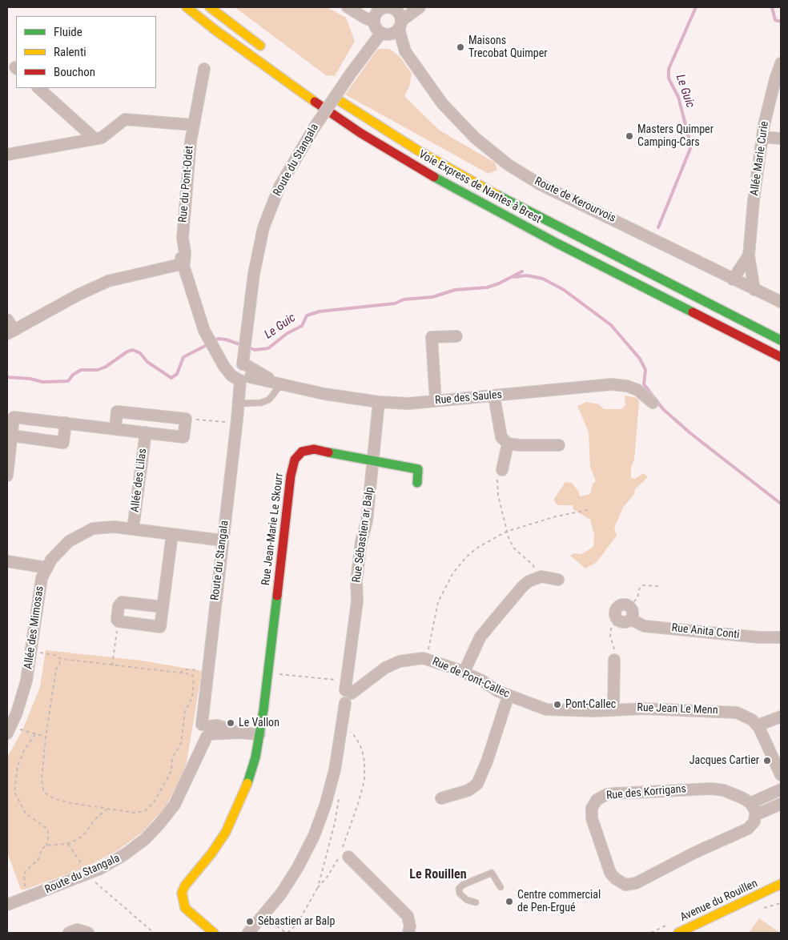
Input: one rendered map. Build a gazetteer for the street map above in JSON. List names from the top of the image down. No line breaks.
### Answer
{"streets":{"main road":["Voie Express de Nantes à Brest","Rue Jean-Marie Le Skourr","Avenue du Rouillen"],"street":["Allée Marie Curie","Route du Stangala","Rue du Pont-Odet","Route de Kerourvois","Rue des Saules","Allée des Lilas","Rue Sébastien ar Balp","Allée des Mimosas","Rue Anita Conti","Rue de Pont-Callec","Rue Jean Le Menn","Rue des Korrigans"]},"crossings":[["Allée Marie Curie","Route de Kerourvois"],["Route du Stangala","Rue du Pont-Odet"],["Route du Stangala","Route de Kerourvois"],["Route du Stangala","Rue des Saules"],["Route du Stangala","Allée des Mimosas"],["Rue du Pont-Odet","Rue des Saules"],["Rue des Saules","Rue Sébastien ar Balp"],["Allée des Lilas","Allée des Mimosas"],["Rue Jean-Marie Le Skourr","Rue Sébastien ar Balp"],["Rue Sébastien ar Balp","Rue de Pont-Callec"],["Rue de Pont-Callec","Rue Jean Le Menn"]],"districts":["Le Rouillen"],"water":["Le Guic"],"places":["Maisons Trecobat Quimper","Masters Quimper Camping-Cars","Pont-Callec","Le Vallon","Jacques Cartier","Centre commercial de Pen-Ergué","Sébastien ar Balp"],"legend":["Fluide","Ralenti","Bouchon"]}
